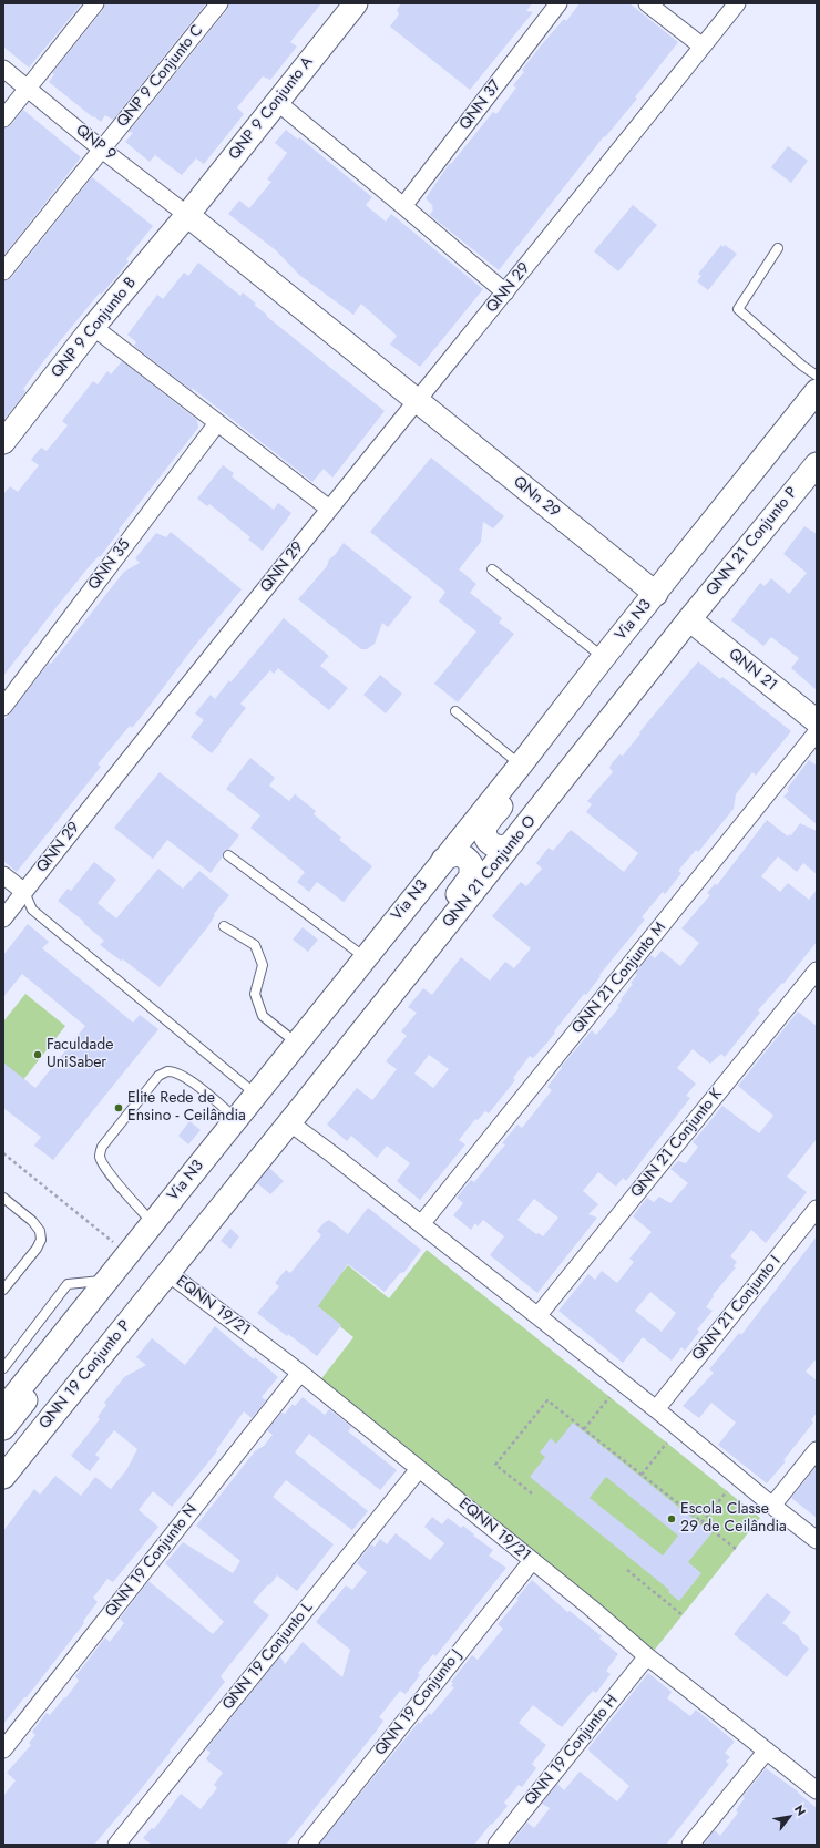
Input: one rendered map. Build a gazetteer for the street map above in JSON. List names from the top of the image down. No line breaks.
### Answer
{"streets":{"main road":["QNP 9 Conjunto A","QNP 9 Conjunto B","QNn 29","QNN 21 Conjunto P","Via N3","QNN 21","QNN 21 Conjunto O","QNN 19 Conjunto P"],"street":["QNP 9 Conjunto C","QNN 37","QNP 9","QNN 29","QNN 35","QNN 21 Conjunto M","QNN 21 Conjunto K","EQNN 19/21","QNN 21 Conjunto I","QNN 19 Conjunto N","QNN 19 Conjunto L","QNN 19 Conjunto J","QNN 19 Conjunto H"]},"crossings":[["QNP 9 Conjunto C","QNP 9"],["QNP 9 Conjunto A","QNP 9"],["QNP 9 Conjunto A","QNP 9 Conjunto B"],["QNP 9","QNP 9 Conjunto B"],["QNN 29","QNn 29"],["QNn 29","Via N3"],["QNN 21 Conjunto P","QNN 21"],["QNN 21 Conjunto P","QNN 21 Conjunto O"],["QNN 21","QNN 21 Conjunto O"],["EQNN 19/21","QNN 19 Conjunto P"],["EQNN 19/21","QNN 19 Conjunto N"],["EQNN 19/21","QNN 19 Conjunto L"],["EQNN 19/21","QNN 19 Conjunto J"],["EQNN 19/21","QNN 19 Conjunto H"]],"places":["Faculdade UniSaber","Elite Rede de Ensino - Ceilândia","Escola Classe 29 de Ceilândia"],"north":"top right"}
